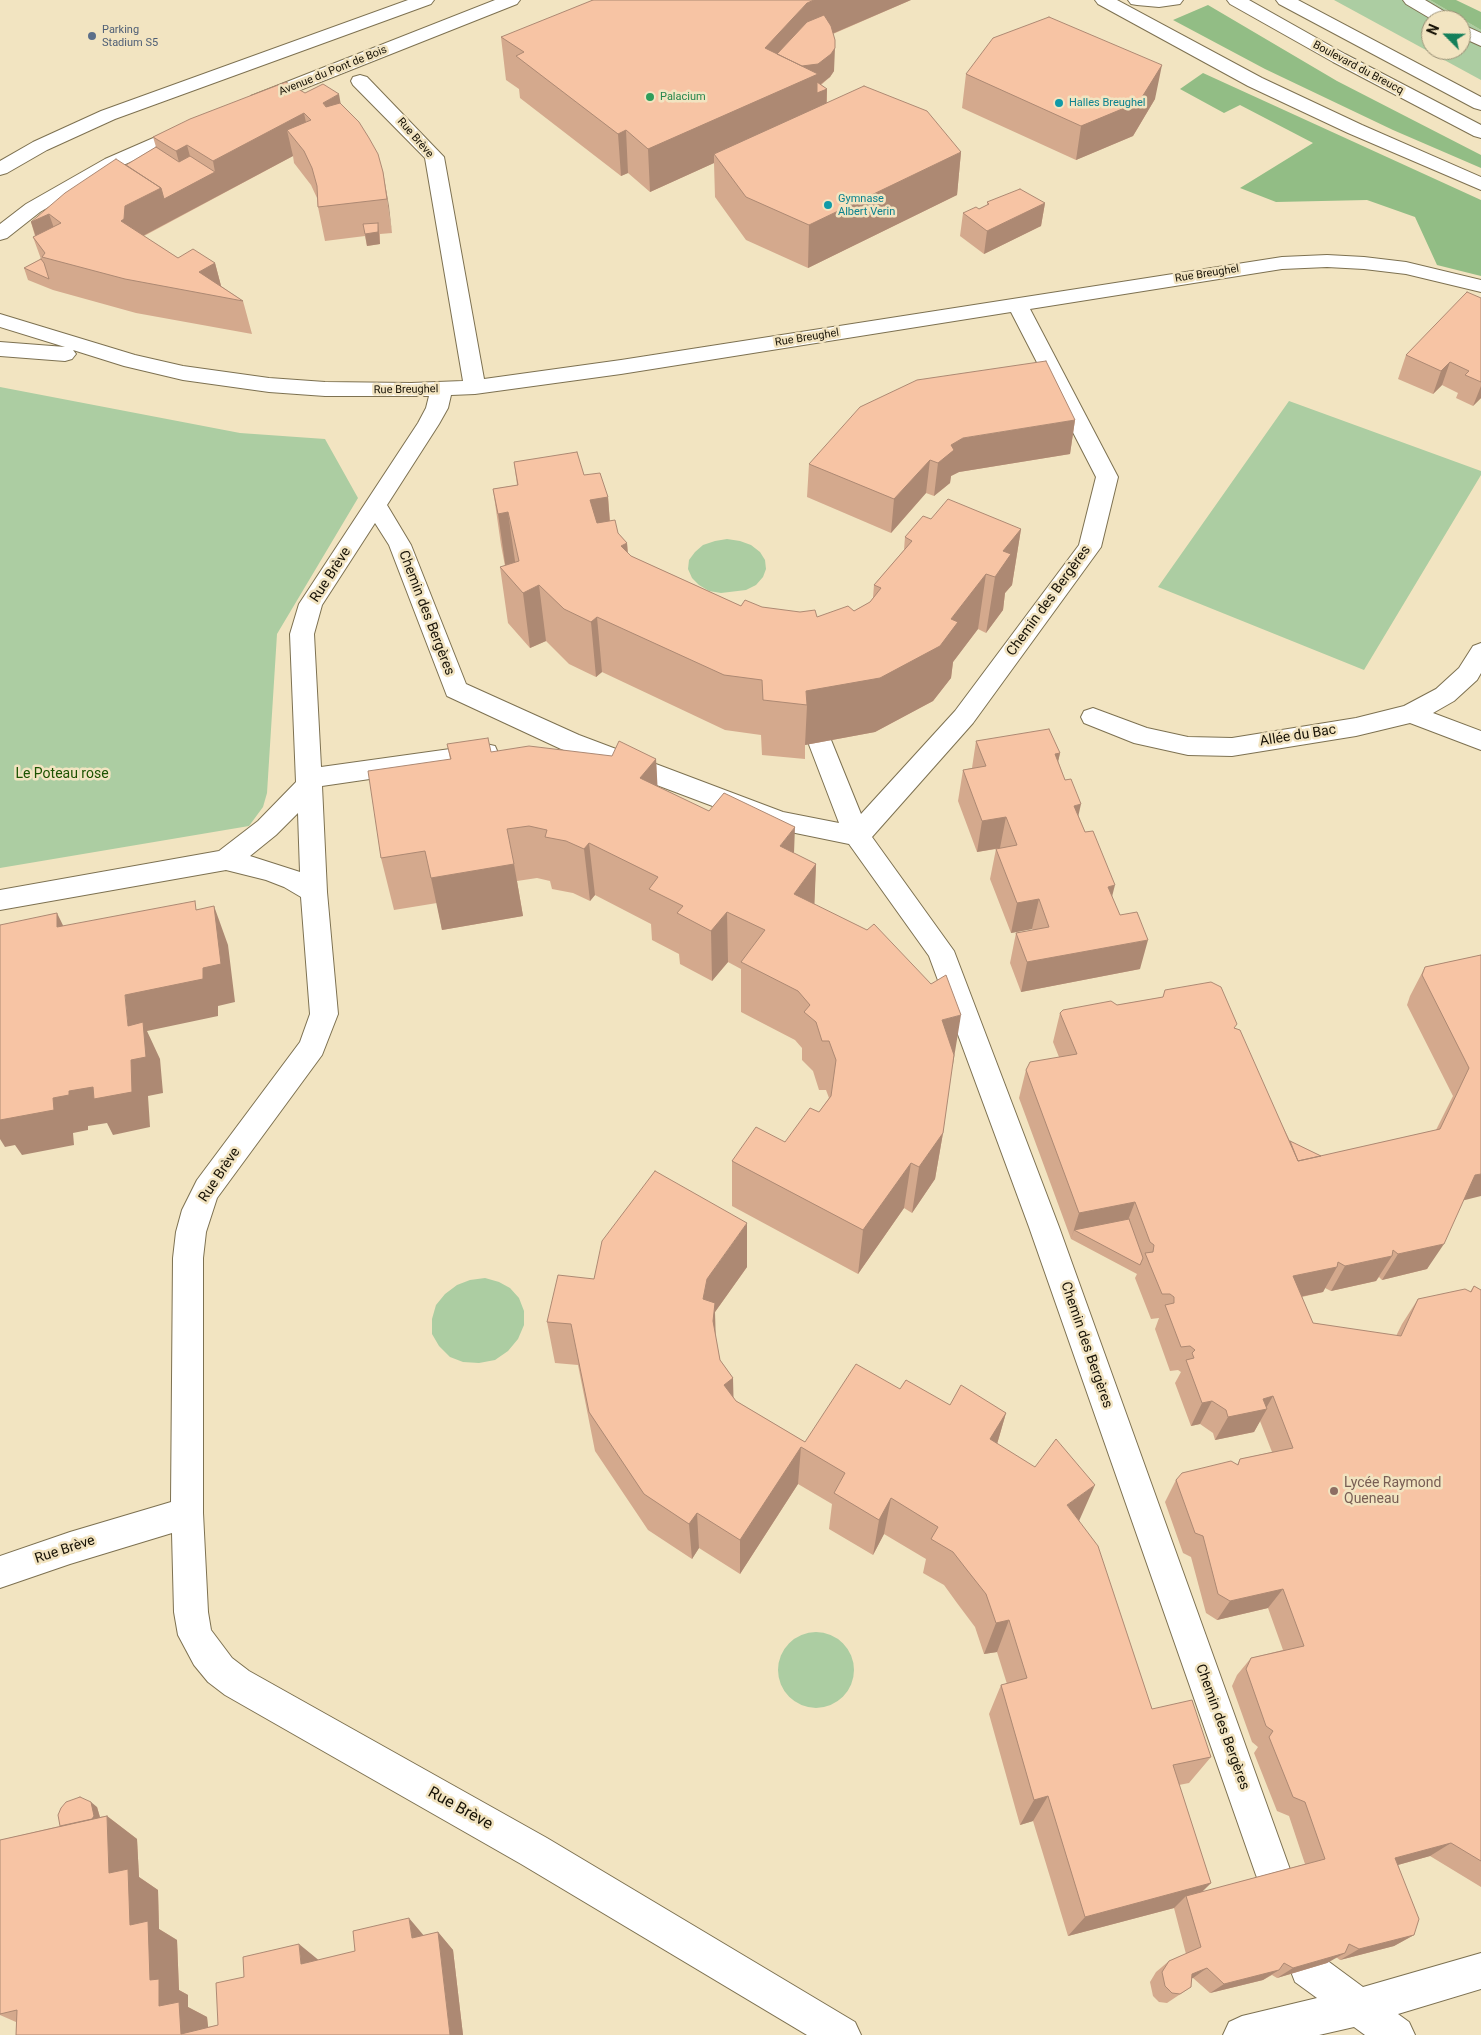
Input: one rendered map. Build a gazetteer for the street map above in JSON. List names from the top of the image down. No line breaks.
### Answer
{"streets":{"main road":["Boulevard du Breucq","Avenue du Pont de Bois","Rue Brève","Rue Breughel","Chemin des Bergères","Allée du Bac"]},"crossings":[["Rue Brève","Rue Breughel"],["Rue Brève","Chemin des Bergères"],["Rue Breughel","Chemin des Bergères"]],"parks":["Le Poteau rose"],"places":["Parking Stadium S5","Palacium","Halles Breughel","Gymnase Albert Verin","Lycée Raymond Queneau"],"north":"top left"}
